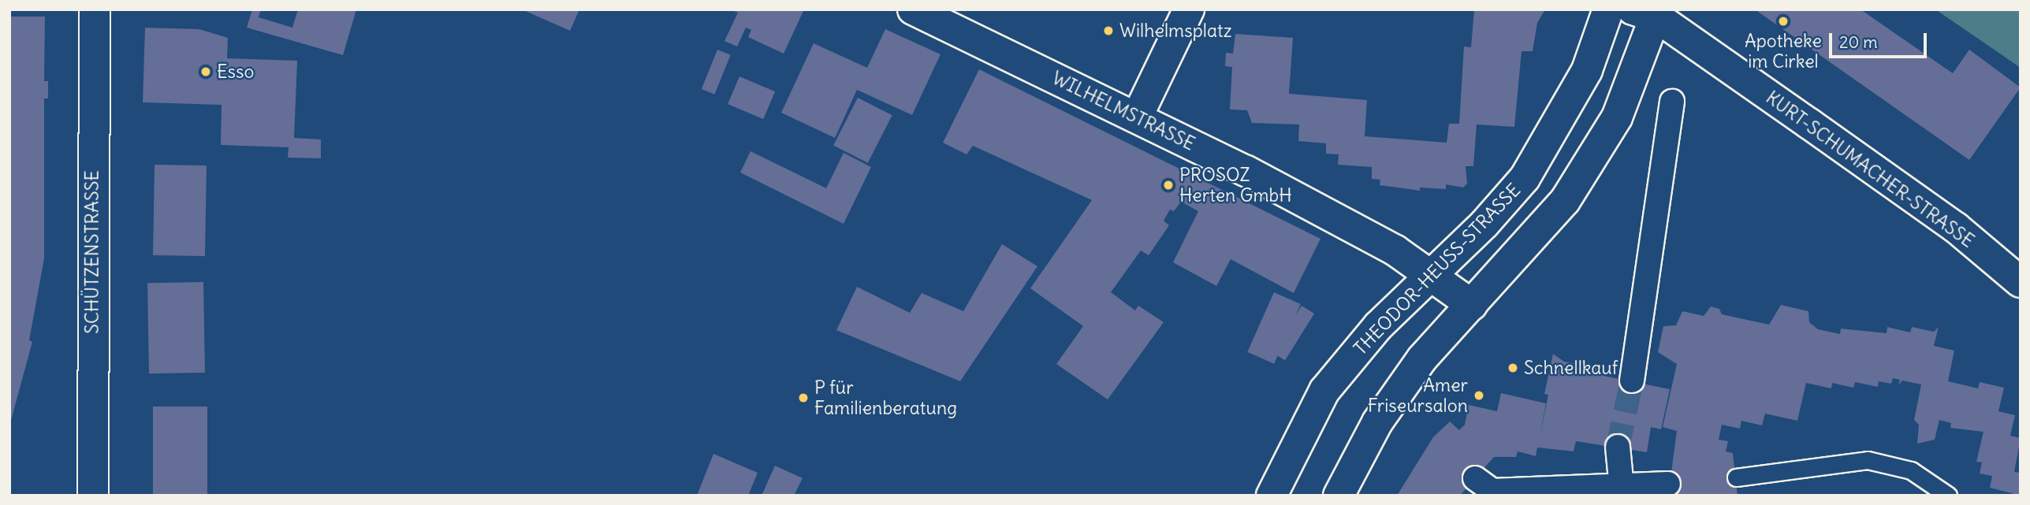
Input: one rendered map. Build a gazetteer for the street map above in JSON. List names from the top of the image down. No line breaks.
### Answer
{"streets":{"main road":["WILHELMSTRASSE","KURT-SCHUMACHER-STRASSE","SCHÜTZENSTRASSE","THEODOR-HEUSS-STRASSE"]},"crossings":[["WILHELMSTRASSE","THEODOR-HEUSS-STRASSE"]],"places":["Apotheke im Cirkel","Wilhelmsplatz","Esso","PROSOZ Herten GmbH","Schnellkauf","Amer Friseursalon","P für Familienberatung"],"scale_bar":"20 m"}
